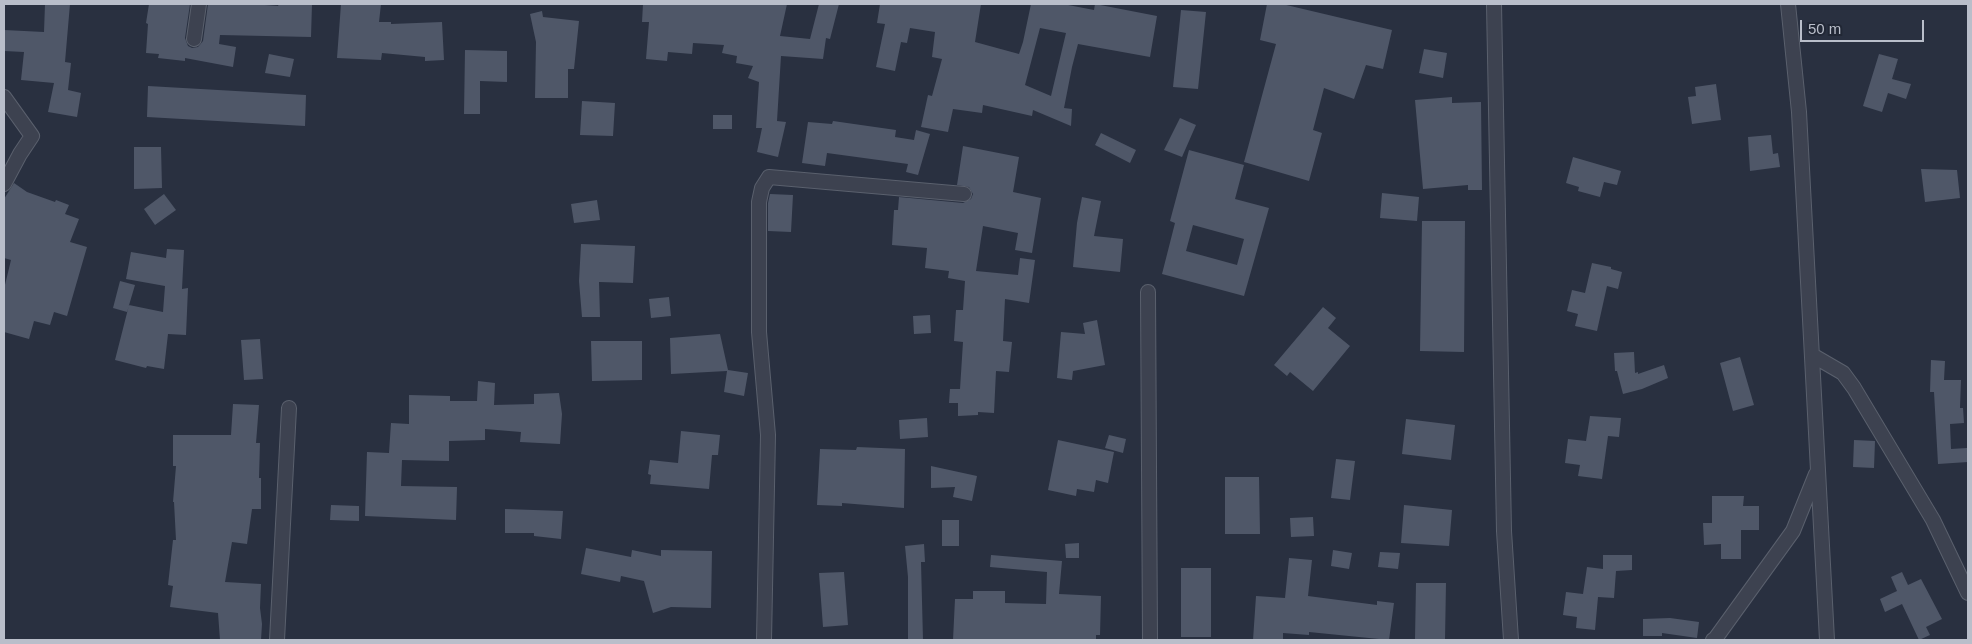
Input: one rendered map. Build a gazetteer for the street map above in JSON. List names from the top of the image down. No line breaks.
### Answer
{"scale_bar":"50 m"}
